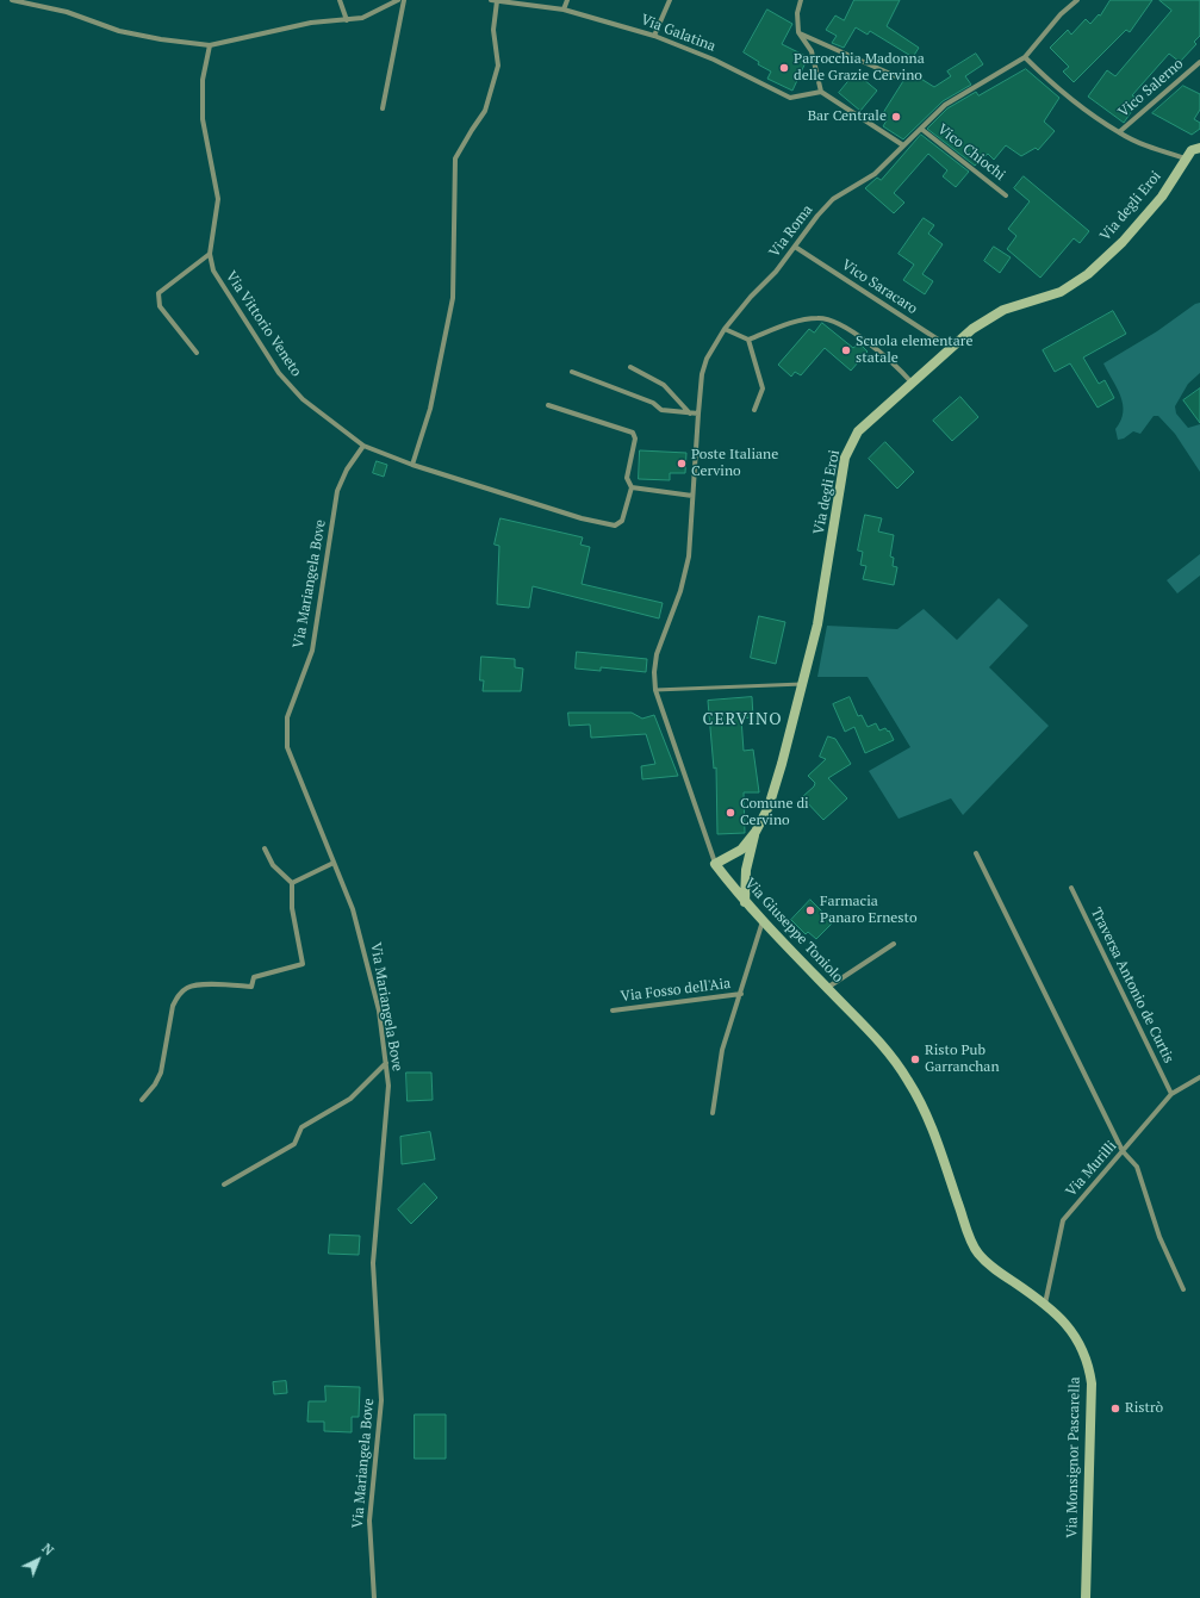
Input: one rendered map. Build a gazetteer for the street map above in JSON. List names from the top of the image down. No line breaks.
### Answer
{"streets":{"street":["Via Galatina","Vico Salerno","Vico Chiochi","Via degli Eroi","Via Roma","Vico Saracaro","Via Vittorio Veneto","Via Mariangela Bove","Via Giuseppe Toniolo","Traversa Antonio de Curtis","Via Fosso dell'Aia","Via Murilli","Via Monsignor Pascarella"]},"crossings":[["Vico Chiochi","Via Roma"],["Via degli Eroi","Vico Saracaro"],["Via degli Eroi","Via Giuseppe Toniolo"],["Via Roma","Vico Saracaro"],["Via Roma","Via Giuseppe Toniolo"],["Via Vittorio Veneto","Via Mariangela Bove"],["Via Giuseppe Toniolo","Via Fosso dell'Aia"],["Via Giuseppe Toniolo","Via Murilli"],["Via Giuseppe Toniolo","Via Monsignor Pascarella"],["Traversa Antonio de Curtis","Via Murilli"],["Via Murilli","Via Monsignor Pascarella"]],"districts":["CERVINO"],"places":["Parrocchia Madonna delle Grazie Cervino","Bar Centrale","Scuola elementare statale","Poste Italiane Cervino","Comune di Cervino","Farmacia Panaro Ernesto","Risto Pub Garranchan","Ristrò"],"north":"top right"}
